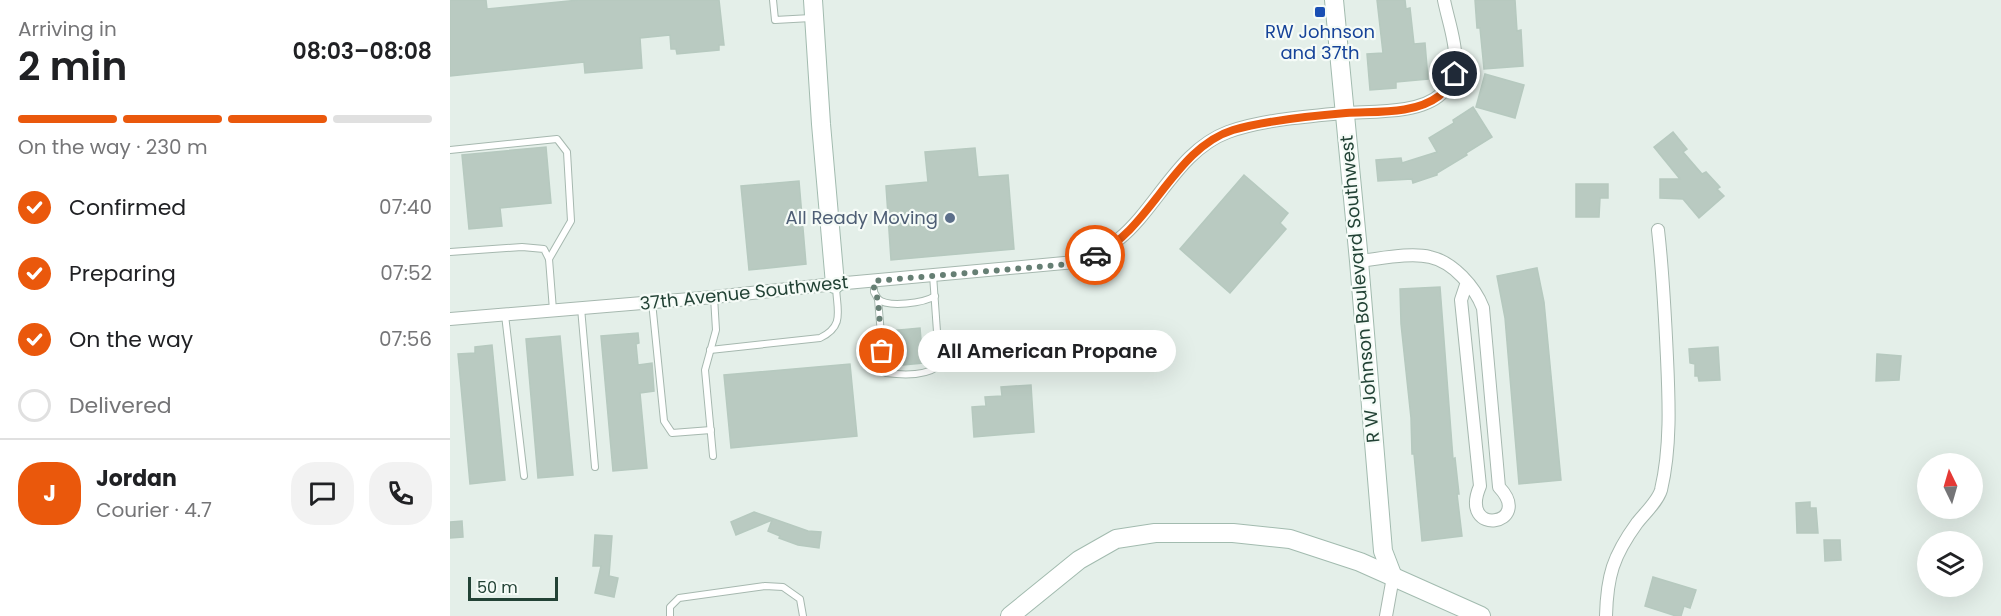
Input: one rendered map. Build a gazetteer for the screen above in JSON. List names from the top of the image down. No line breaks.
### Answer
{"streets":{"street":["R W Johnson Boulevard Southwest","37th Avenue Southwest"]},"crossings":[["R W Johnson Boulevard Southwest","37th Avenue Southwest"]],"places":{"transit":["RW Johnson and 37th"],"other":["All Ready Moving","All American Propane"]},"scale_bar":"50 m","north":"top","page":{"heading":["2 min","Arriving in","08:03–08:08"],"panel":["Jordan","Courier · 4.7"],"bar":"On the way · 230 m","list":[["Confirmed","07:40"],["Preparing","07:52"],["On the way","07:56"],"Delivered"],"bubble":"All American Propane","round":"J","scale":"50 m"}}
